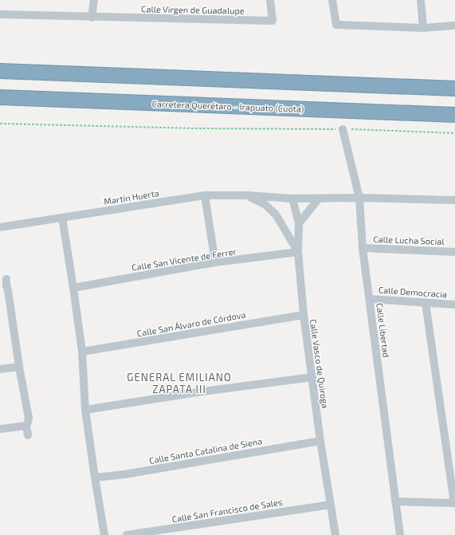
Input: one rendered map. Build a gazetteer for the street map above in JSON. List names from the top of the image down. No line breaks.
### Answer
{"streets":{"highway":["Carretera Querétaro - Irapuato (Cuota)"],"street":["Calle Virgen de Guadalupe","Martín Huerta","Calle Lucha Social","Calle San Vicente de Ferrer","Calle Democracia","Calle San Álvaro de Córdova","Calle Libertad","Calle Vasco de Quiroga","Calle Santa Catalina de Siena","Calle San Francisco de Sales"]},"crossings":[["Martín Huerta","Calle Vasco de Quiroga"],["Calle Lucha Social","Calle Libertad"],["Calle San Vicente de Ferrer","Calle Vasco de Quiroga"],["Calle Democracia","Calle Libertad"],["Calle San Álvaro de Córdova","Calle Vasco de Quiroga"],["Calle Vasco de Quiroga","Calle Santa Catalina de Siena"],["Calle Vasco de Quiroga","Calle San Francisco de Sales"]],"districts":["GENERAL EMILIANO ZAPATA III"]}
